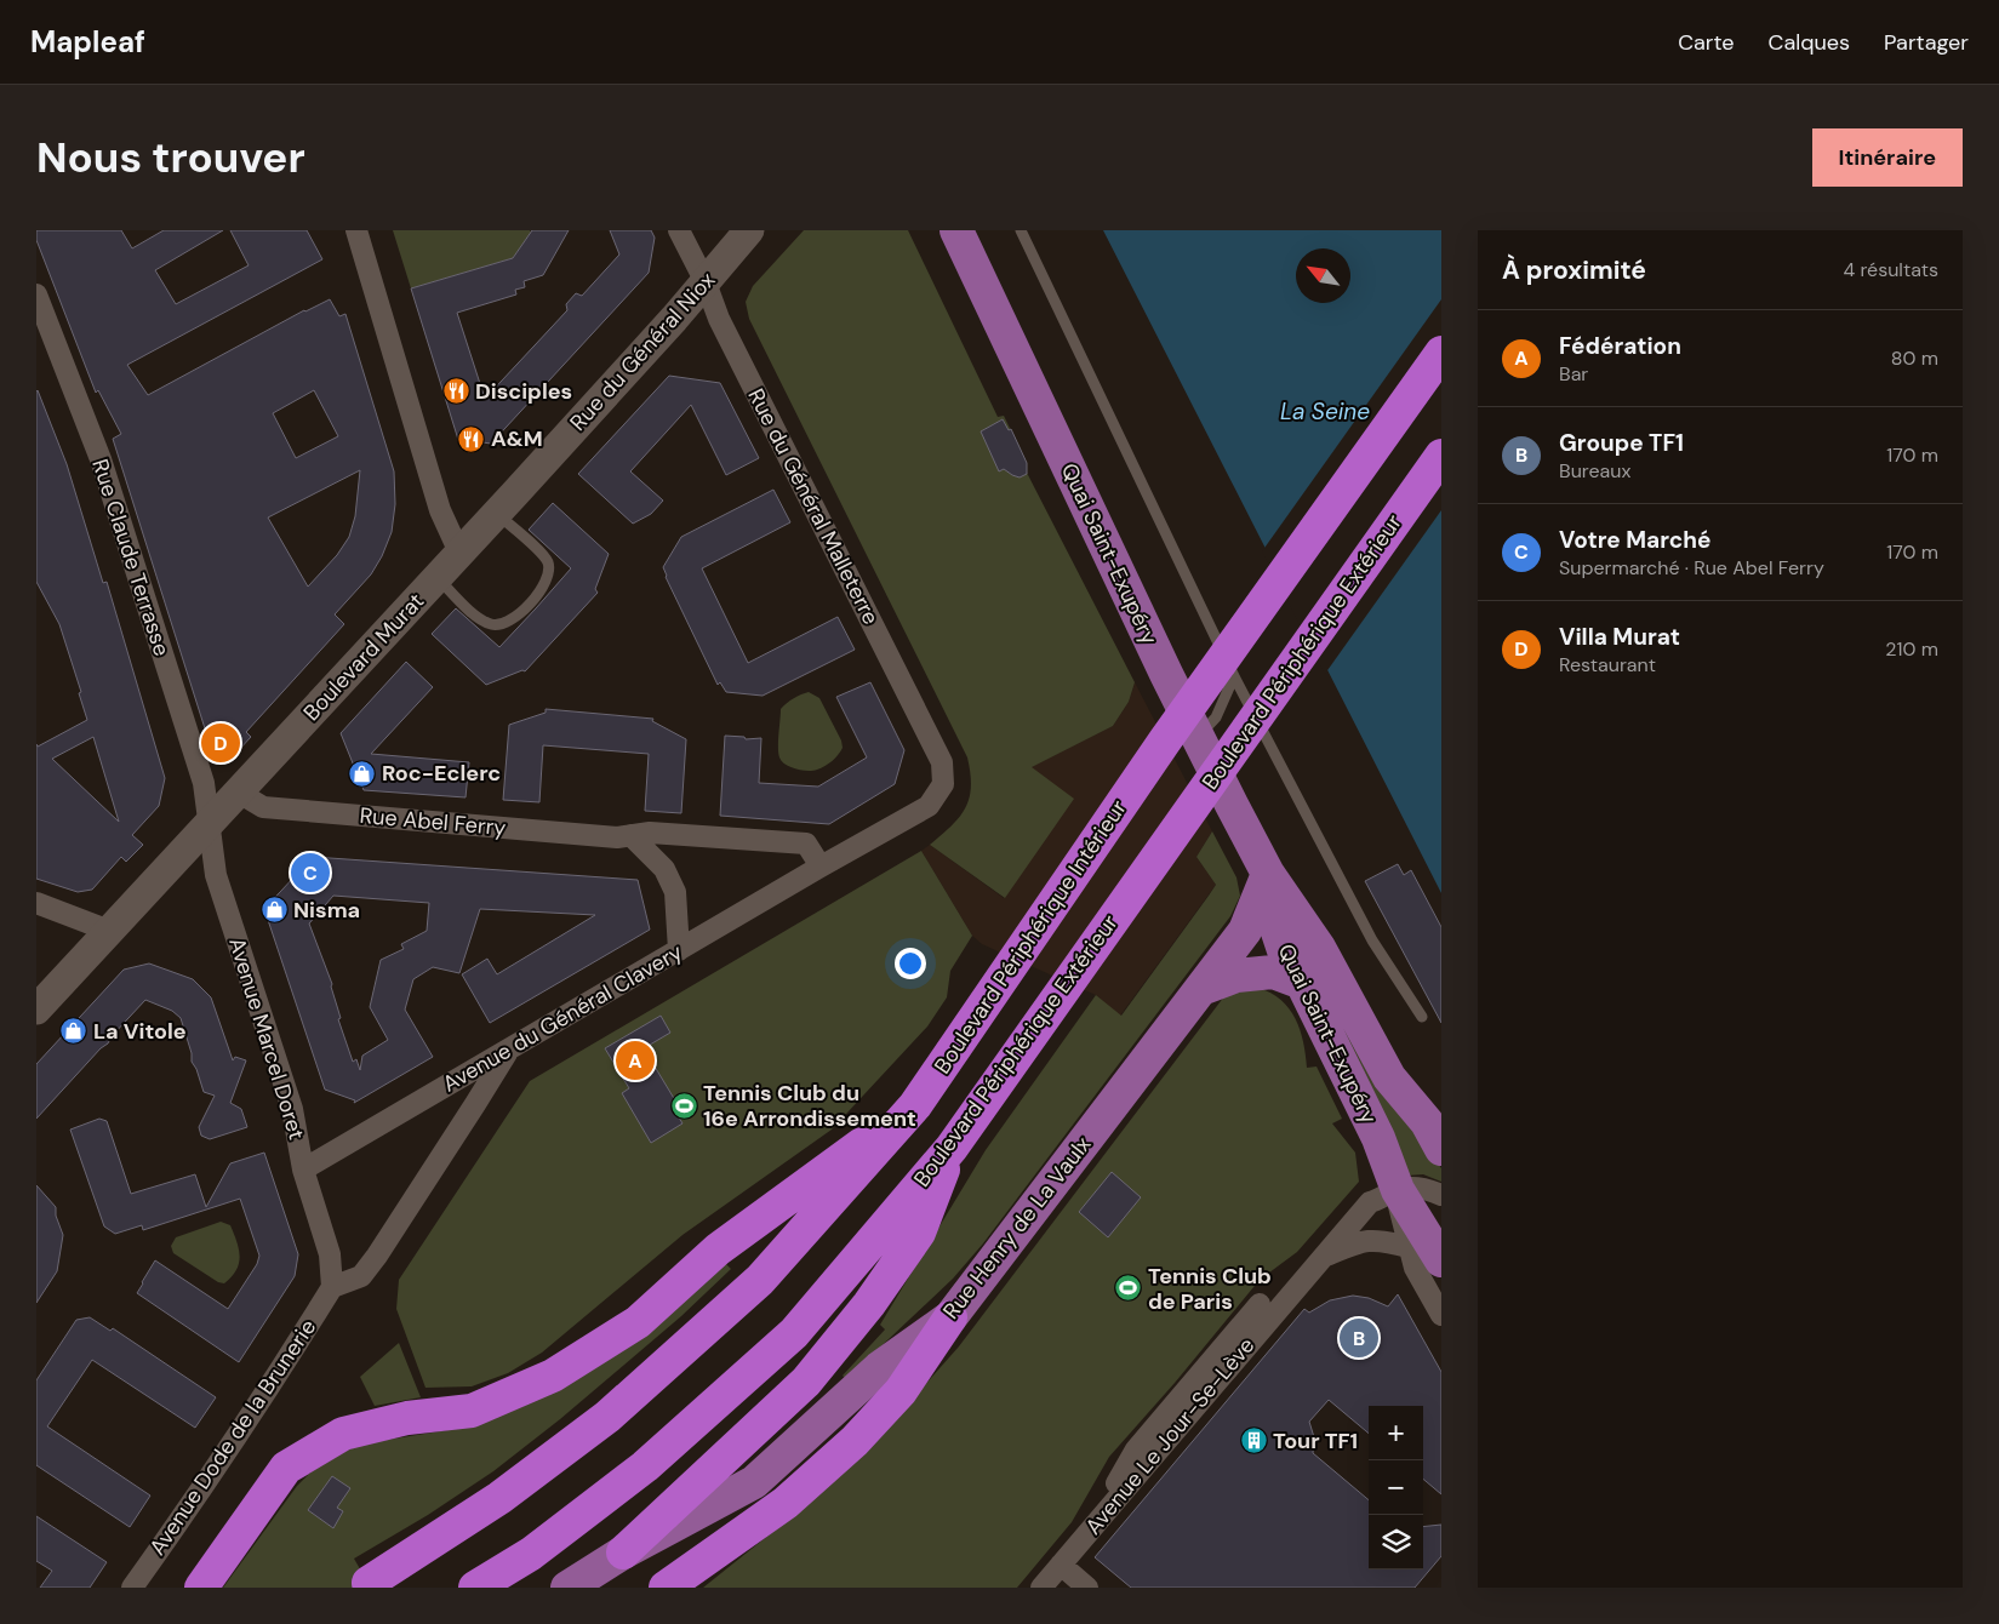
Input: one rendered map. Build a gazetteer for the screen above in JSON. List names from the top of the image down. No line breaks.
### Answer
{"streets":{"highway":["Boulevard Périphérique Extérieur","Boulevard Périphérique Intérieur"],"main road":["Rue du Général Niox","Quai Saint-Exupéry","Boulevard Murat","Rue Henry de La Vaulx"],"street":["Rue du Général Malleterre","Rue Claude Terrasse","Rue Abel Ferry","Avenue du Général Clavery","Avenue Marcel Doret","Avenue Le Jour-Se-Lève","Avenue Dode de la Brunerie"]},"crossings":[["Rue du Général Niox","Rue du Général Malleterre"],["Rue du Général Niox","Boulevard Murat"],["Rue du Général Malleterre","Avenue du Général Clavery"],["Quai Saint-Exupéry","Rue Henry de La Vaulx"],["Quai Saint-Exupéry","Avenue Le Jour-Se-Lève"],["Rue Claude Terrasse","Boulevard Murat"],["Rue Claude Terrasse","Avenue Marcel Doret"],["Boulevard Murat","Rue Abel Ferry"],["Boulevard Murat","Avenue Marcel Doret"],["Rue Abel Ferry","Avenue du Général Clavery"],["Avenue du Général Clavery","Avenue Marcel Doret"],["Avenue Marcel Doret","Avenue Dode de la Brunerie"]],"water":["La Seine"],"places":{"restaurant":["Disciples","A&M"],"shop":["Roc-Eclerc","Nisma","La Vitole"],"sports":["Tennis Club du 16e Arrondissement","Tennis Club de Paris"],"building":["Tour TF1"]},"north":"top left","page":{"header":"Mapleaf","nav":["Carte","Calques","Partager"],"buttons":"Itinéraire","title":"Nous trouver","heading":["À proximité","4 résultats"],"list":[{"mark":"A","name":"Fédération","note":"Bar","value":"80 m"},{"mark":"B","name":"Groupe TF1","note":"Bureaux","value":"170 m"},{"mark":"C","name":"Votre Marché","note":"Supermarché · Rue Abel Ferry","value":"170 m"},{"mark":"D","name":"Villa Murat","note":"Restaurant","value":"210 m"}],"pins":["D","C","A","B"],"map_buttons":["+","−"]}}
